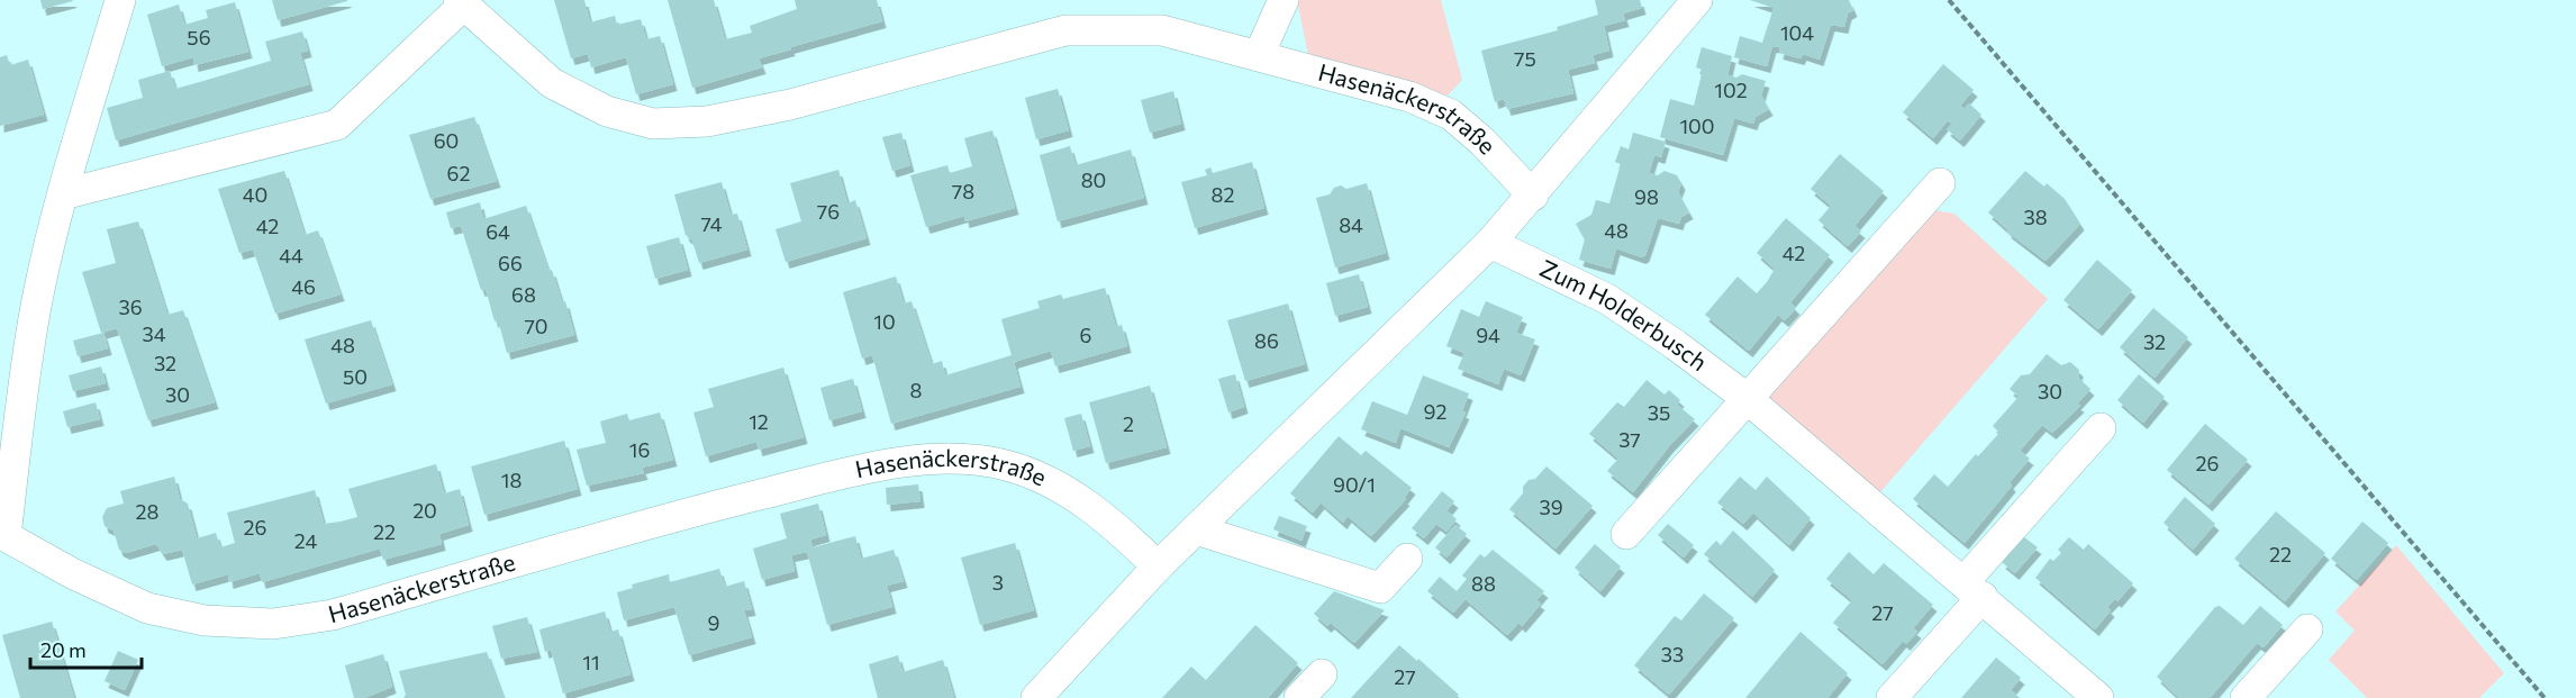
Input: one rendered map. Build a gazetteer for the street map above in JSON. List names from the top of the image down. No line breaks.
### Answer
{"streets":{"street":["Hasenäckerstraße","Zum Holderbusch"]},"house_numbers":["104","56","75","102","100","60","62","80","78","40","82","98","76","38","74","84","42","48","64","42","44","66","46","68","36","10","70","34","6","94","86","32","48","32","50","8","30","30","92","35","12","2","37","16","26","18","90/1","39","20","28","26","22","24","22","3","88","27","9","33","11","27"],"scale_bar":"20 m"}
